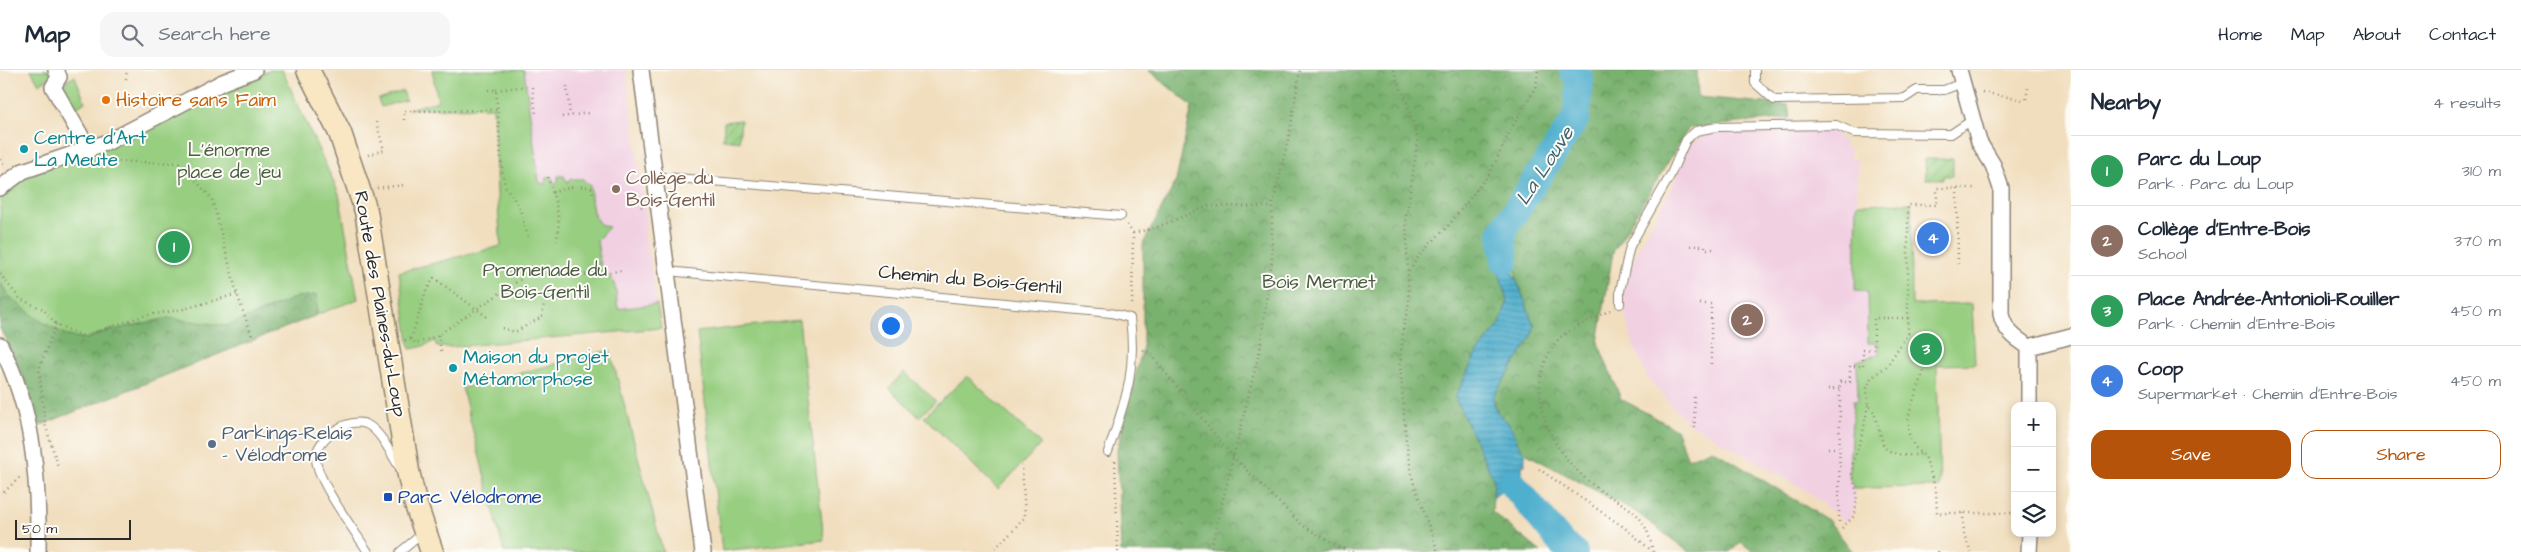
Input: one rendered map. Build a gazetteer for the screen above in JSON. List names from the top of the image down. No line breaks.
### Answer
{"streets":{"main road":["Route des Plaines-du-Loup"],"lane":["Chemin du Bois-Gentil"]},"water":["La Louve"],"parks":["L’énorme place de jeu","Promenade du Bois-Gentil","Bois Mermet"],"places":{"other":["Histoire sans Faim","Centre d'Art La Meute","Collège du Bois-Gentil","Maison du projet Métamorphose","Parkings-Relais - Vélodrome"],"transit":["Parc Vélodrome"]},"scale_bar":"50 m","page":{"header":"Map","search":"Search here","nav":["Home","Map","About","Contact"],"heading":["Nearby","4 results"],"list":[{"mark":"1","name":"Parc du Loup","note":"Park · Parc du Loup","value":"310 m"},{"mark":"2","name":"Collège d'Entre-Bois","note":"School","value":"370 m"},{"mark":"3","name":"Place Andrée-Antonioli-Rouiller","note":"Park · Chemin d'Entre-Bois","value":"450 m"},{"mark":"4","name":"Coop","note":"Supermarket · Chemin d'Entre-Bois","value":"450 m"}],"pins":["4","1","2","3"],"map_buttons":["+","−"],"buttons":["Save","Share"],"scale":"50 m"}}
